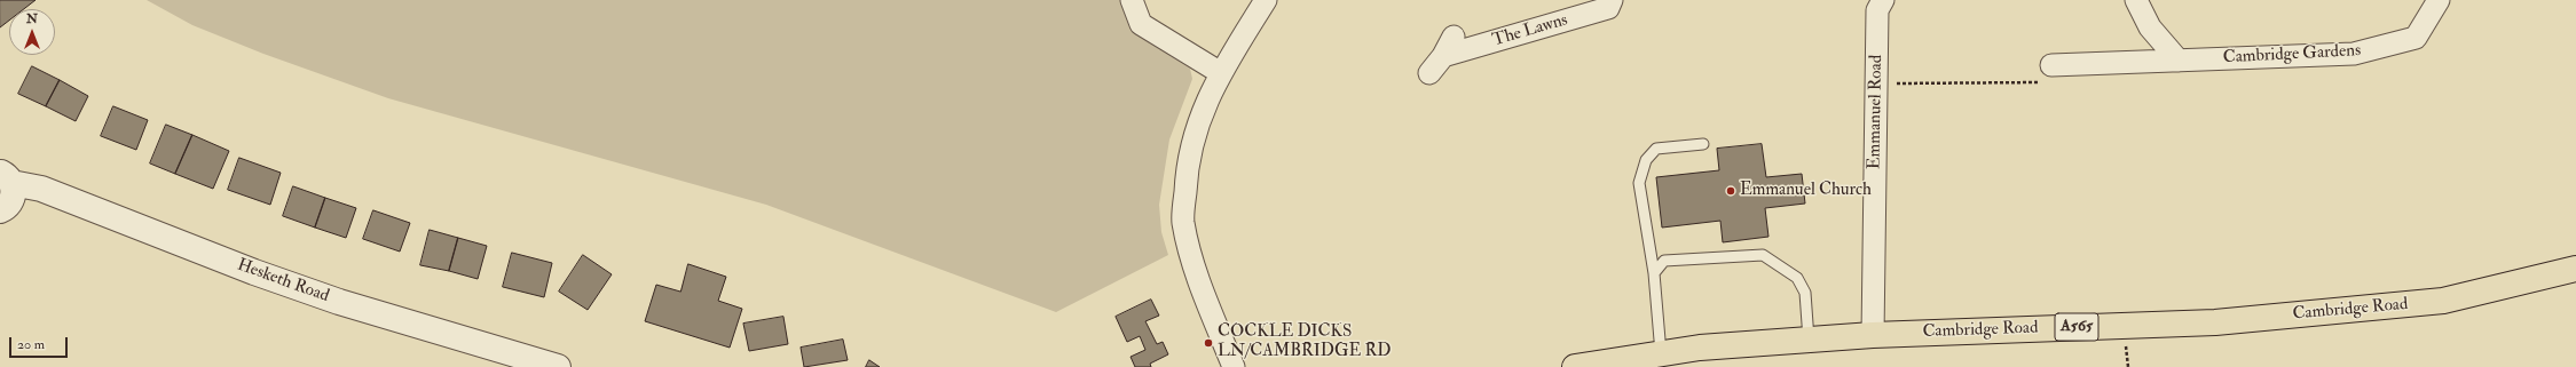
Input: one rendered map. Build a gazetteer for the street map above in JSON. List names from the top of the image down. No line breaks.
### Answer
{"streets":{"highway":["Cambridge Road","A565"],"street":["The Lawns","Cambridge Gardens","Emmanuel Road","Hesketh Road"]},"crossings":[["Emmanuel Road","Cambridge Road"]],"places":["Emmanuel Church","COCKLE DICKS LN/CAMBRIDGE RD"],"scale_bar":"20 m","north":"top"}
